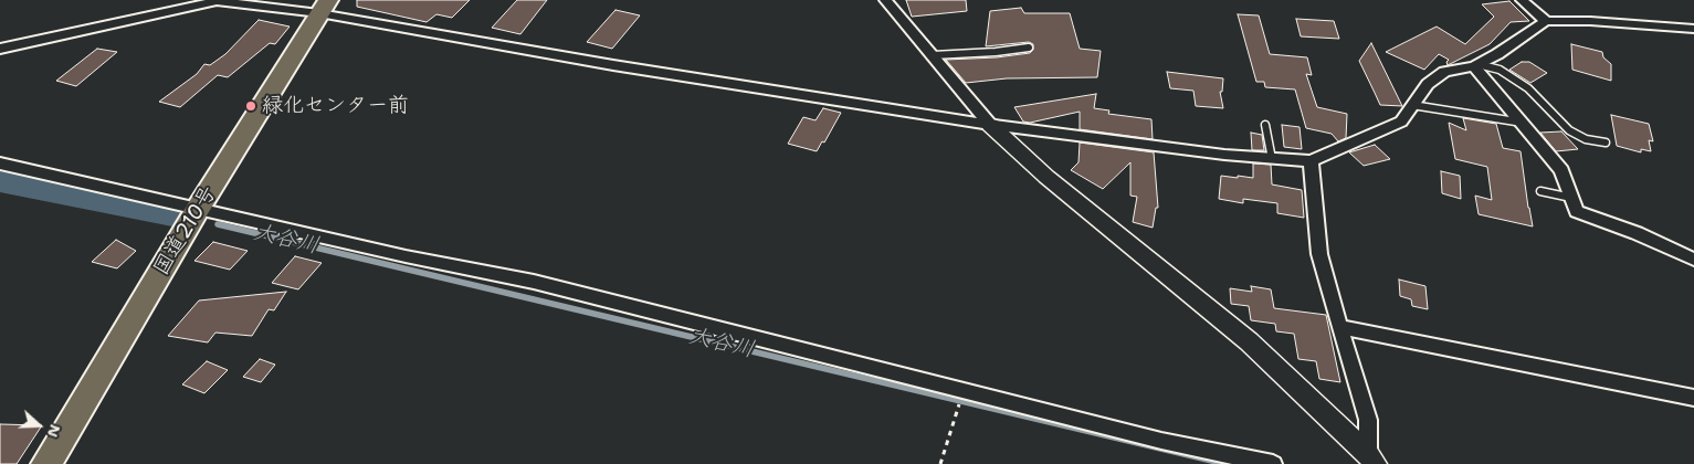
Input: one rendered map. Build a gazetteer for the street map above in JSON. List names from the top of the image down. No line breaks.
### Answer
{"streets":{"highway":["国道210号"]},"water":["大谷川"],"places":["緑化センター前"],"north":"right"}
